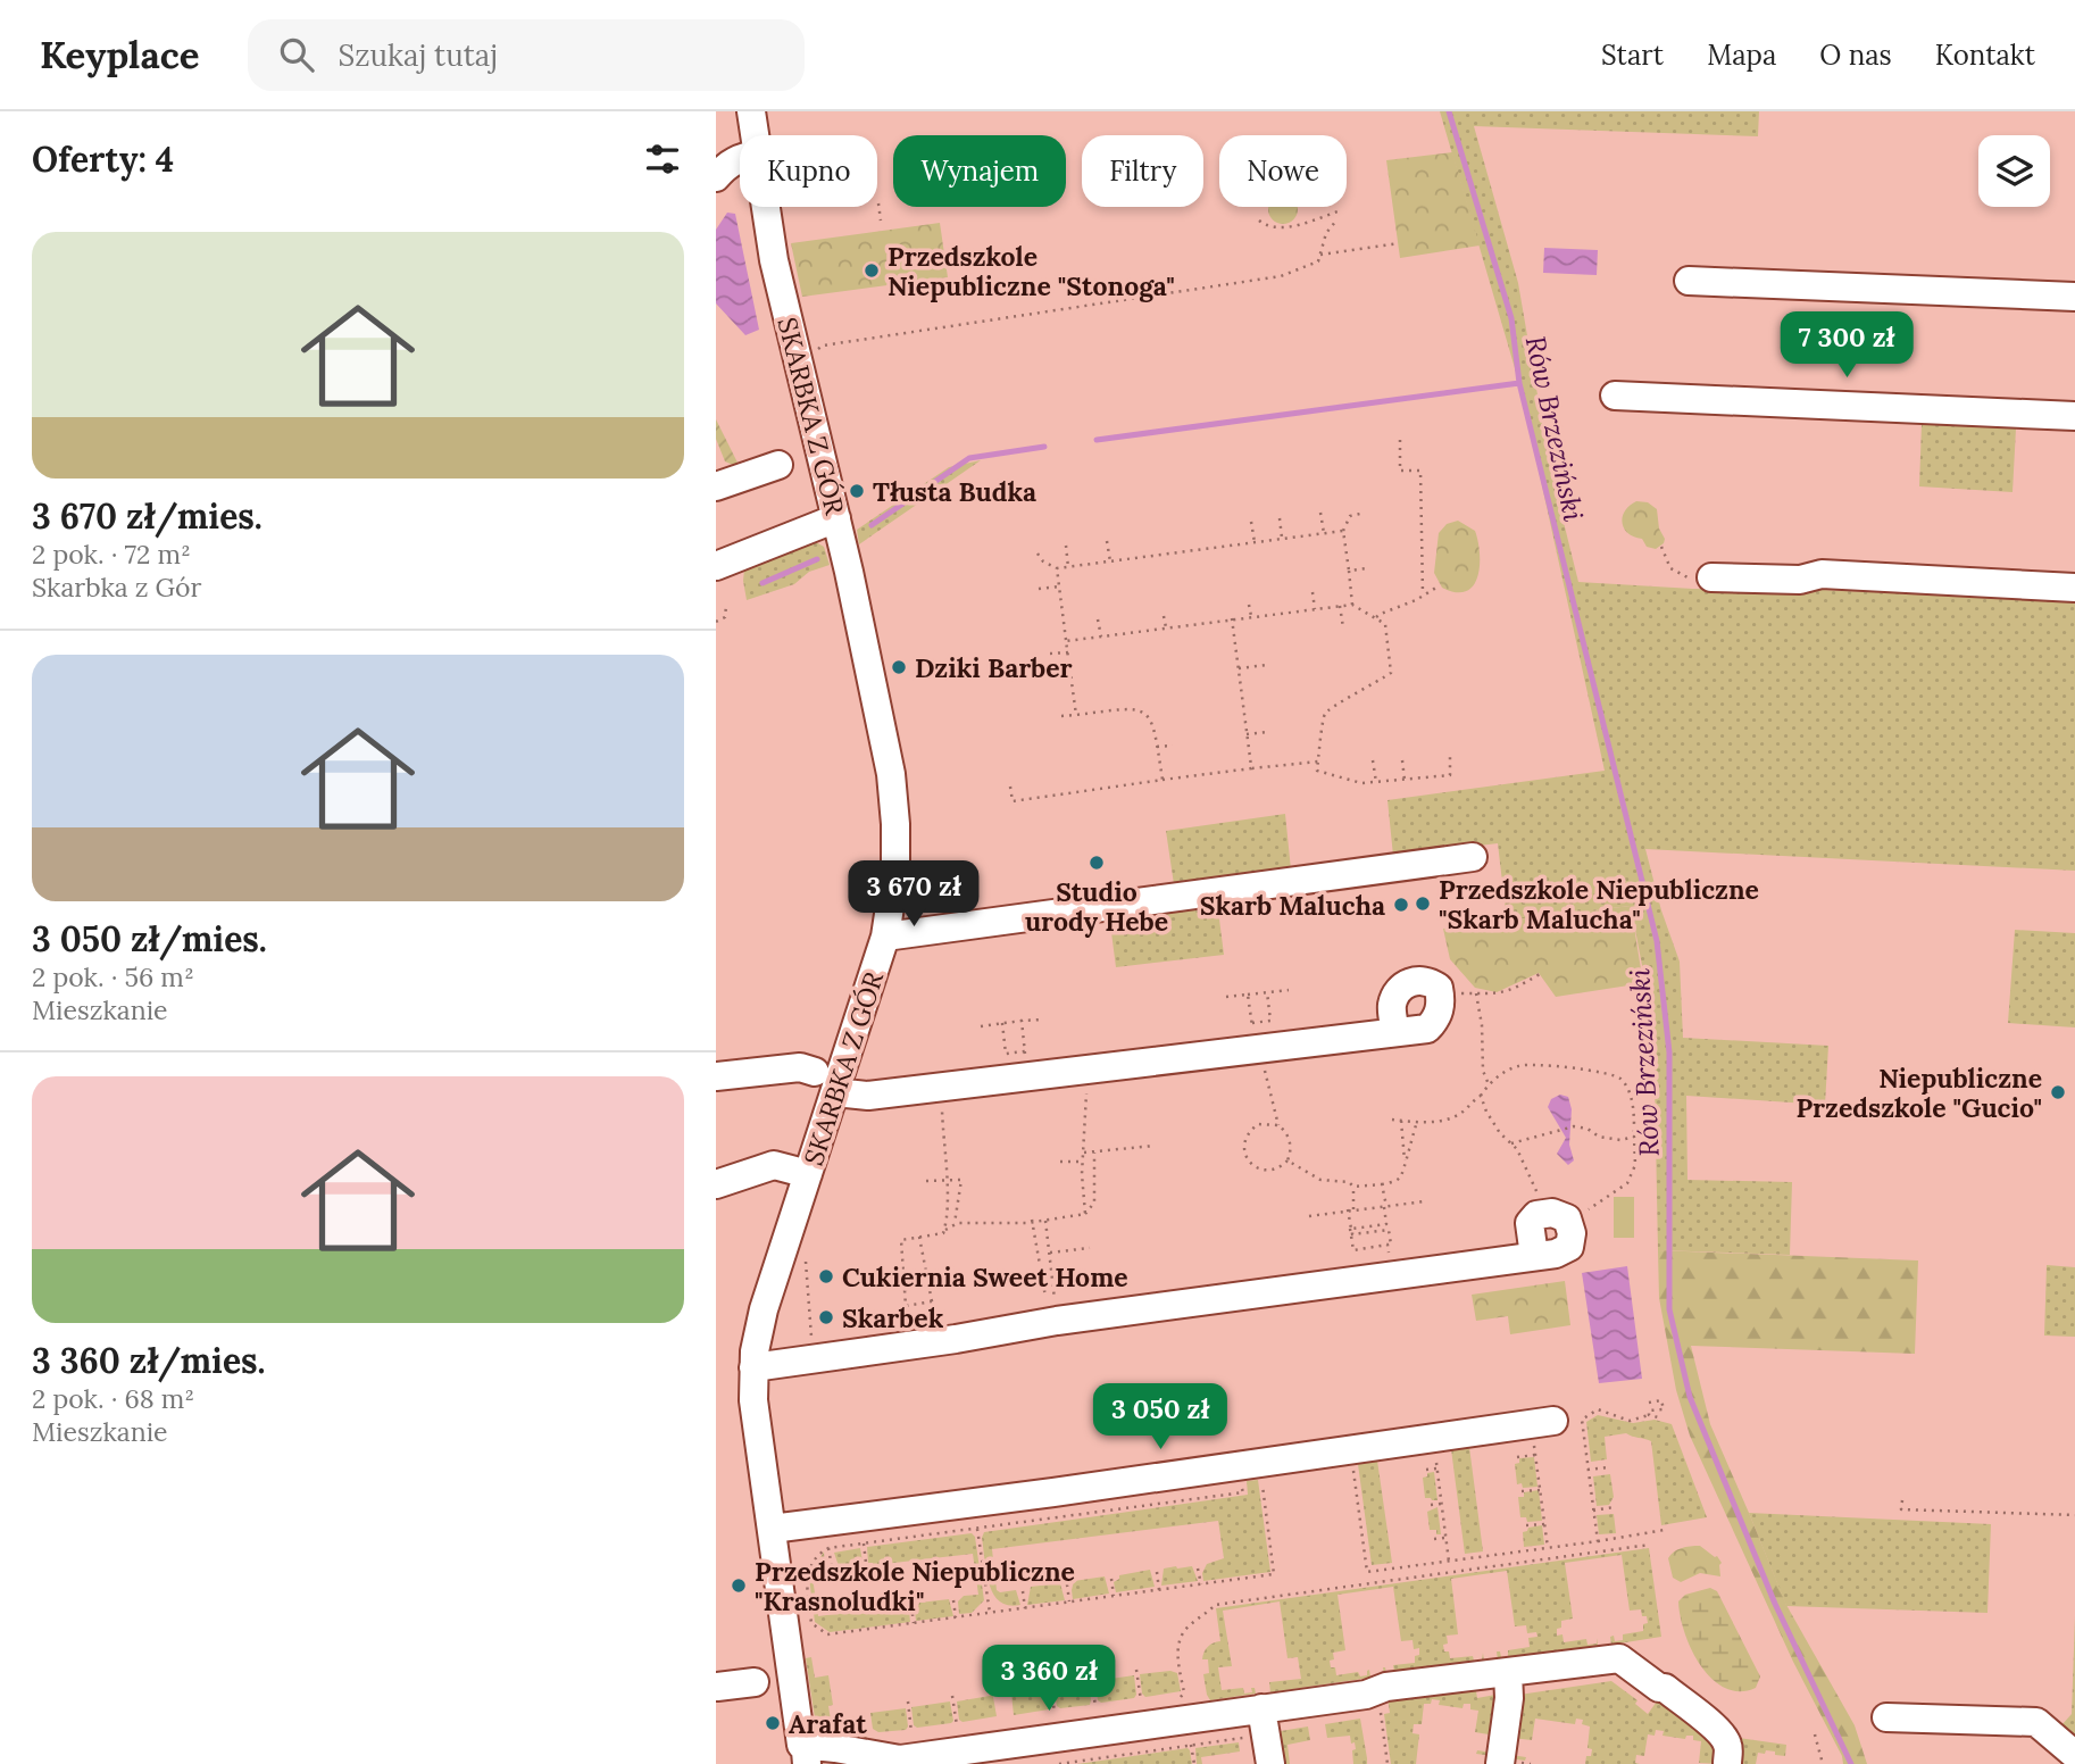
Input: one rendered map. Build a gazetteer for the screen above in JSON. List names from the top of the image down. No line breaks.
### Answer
{"streets":{"street":["SKARBKA Z GÓR"]},"water":["Rów Brzeziński"],"places":["Przedszkole Niepubliczne \"Stonoga\"","Tłusta Budka","Dziki Barber","Studio urody Hebe","Przedszkole Niepubliczne \"Skarb Malucha\"","Skarb Malucha","Niepubliczne Przedszkole \"Gucio\"","Cukiernia Sweet Home","Skarbek","Przedszkole Niepubliczne \"Krasnoludki\"","Arafat"],"page":{"header":"Keyplace","search":"Szukaj tutaj","nav":["Start","Mapa","O nas","Kontakt"],"heading":"Oferty: 4","chip":["Kupno","Wynajem","Filtry","Nowe"],"list":[{"name":"3 670 zł/mies.","note":"2 pok. · 72 m² · Skarbka z Gór"},{"name":"3 050 zł/mies.","note":"2 pok. · 56 m² · Mieszkanie"},{"name":"3 360 zł/mies.","note":"2 pok. · 68 m² · Mieszkanie"}],"price":["7 300 zł","3 670 zł","3 050 zł","3 360 zł"]}}
